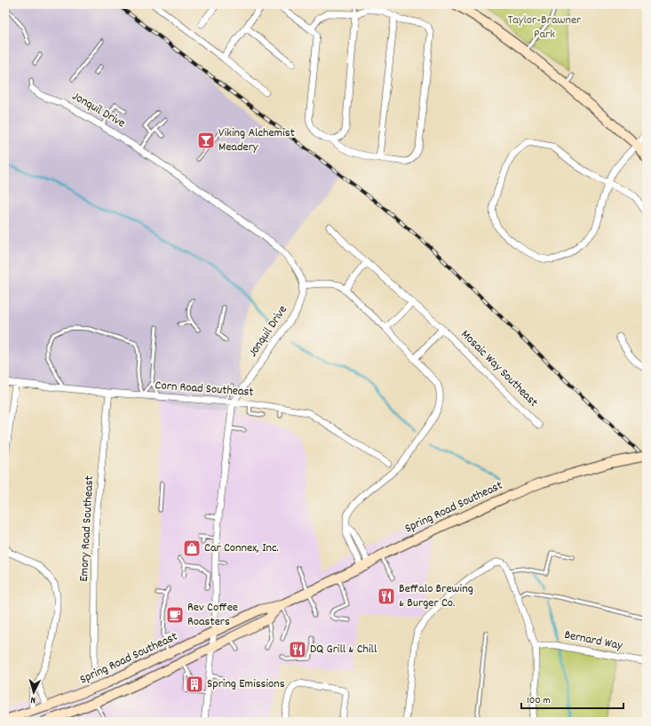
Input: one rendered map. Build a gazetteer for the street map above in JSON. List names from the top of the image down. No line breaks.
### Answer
{"streets":{"main road":["Spring Road Southeast"],"street":["Jonquil Drive","Mosaic Way Southeast","Corn Road Southeast","Emory Road Southeast","Bernard Way"]},"crossings":[["Jonquil Drive","Corn Road Southeast"],["Jonquil Drive","Spring Road Southeast"],["Corn Road Southeast","Emory Road Southeast"]],"parks":["Taylor-Brawner Park"],"places":{"bar":["Viking Alchemist Meadery"],"shop":["Car Connex, Inc."],"restaurant":["Beffalo Brewing & Burger Co.","DQ Grill & Chill"],"cafe":["Rev Coffee Roasters"],"building":["Spring Emissions"]},"scale_bar":"100 m","north":"bottom"}
